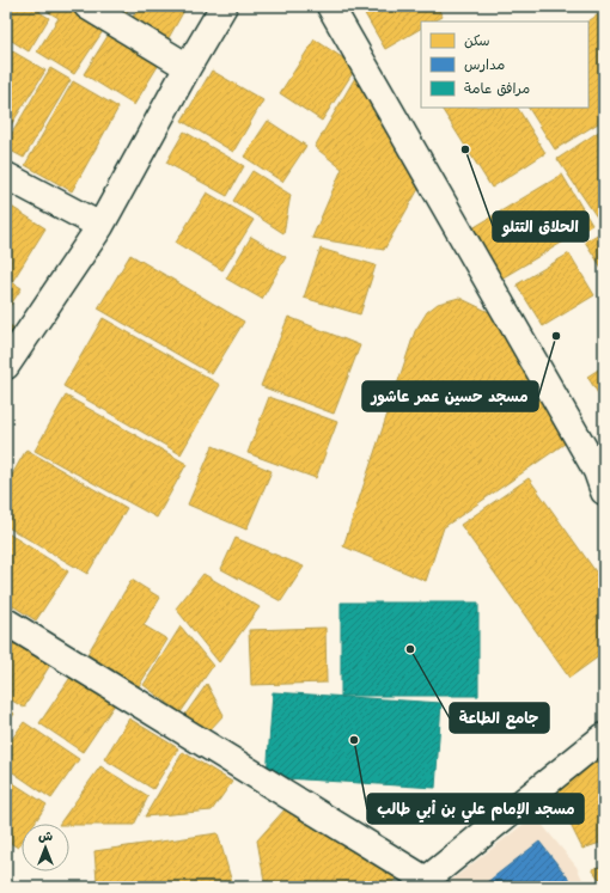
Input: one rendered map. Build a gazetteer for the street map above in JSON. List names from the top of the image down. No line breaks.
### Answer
{"places":["الحلاق التتلو","مسجد حسين عمر عاشور","جامع الطاعة","مسجد الإمام علي بن أبي طالب"],"legend":["سكن","مدارس","مرافق عامة"],"north":"top"}
